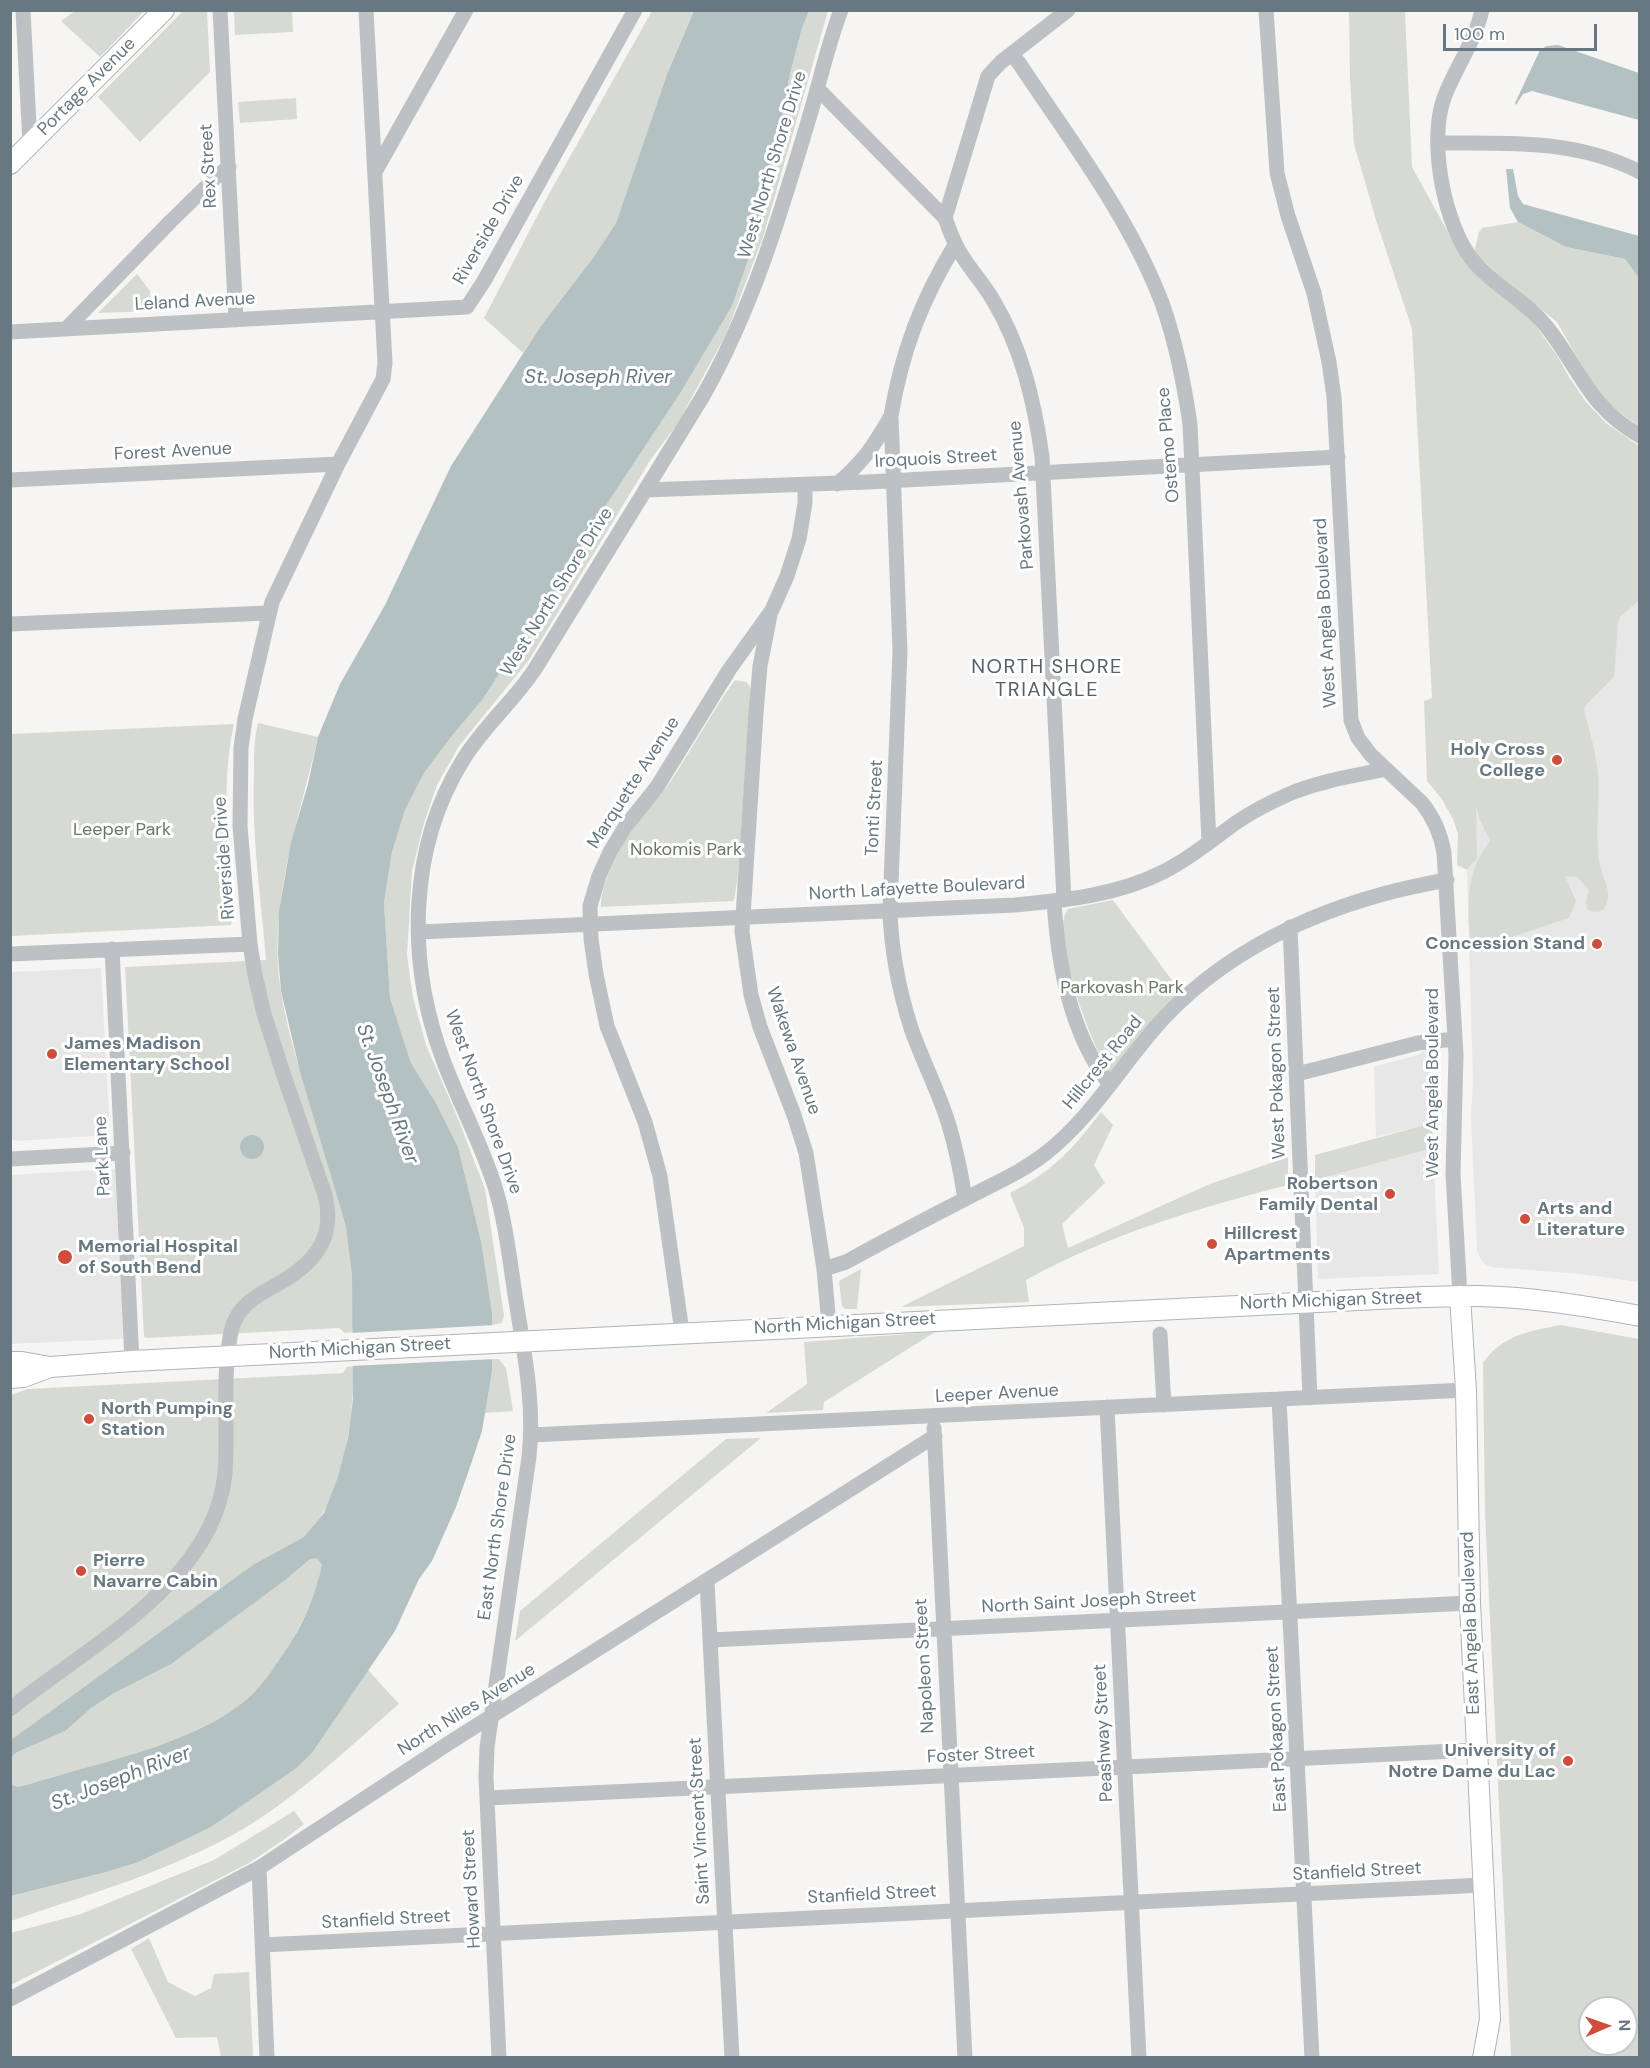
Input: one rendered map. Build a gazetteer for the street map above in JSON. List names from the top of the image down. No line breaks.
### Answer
{"streets":{"main road":["Portage Avenue","North Michigan Street","East Angela Boulevard"],"street":["West North Shore Drive","Rex Street","Riverside Drive","Leland Avenue","Ostemo Place","Forest Avenue","Iroquois Street","Parkovash Avenue","West Angela Boulevard","Marquette Avenue","Tonti Street","North Lafayette Boulevard","Wakewa Avenue","Hillcrest Road","West Pokagon Street","Park Lane","Leeper Avenue","East North Shore Drive","North Saint Joseph Street","Napoleon Street","North Niles Avenue","East Pokagon Street","Peashway Street","Foster Street","Saint Vincent Street","Stanfield Street","Howard Street"]},"crossings":[["West North Shore Drive","Iroquois Street"],["West North Shore Drive","Parkovash Avenue"],["West North Shore Drive","North Lafayette Boulevard"],["West North Shore Drive","North Michigan Street"],["West North Shore Drive","East North Shore Drive"],["Rex Street","Leland Avenue"],["Riverside Drive","Leland Avenue"],["Riverside Drive","Forest Avenue"],["Riverside Drive","North Michigan Street"],["Ostemo Place","Iroquois Street"],["Ostemo Place","North Lafayette Boulevard"],["Iroquois Street","Parkovash Avenue"],["Iroquois Street","West Angela Boulevard"],["Iroquois Street","Marquette Avenue"],["Iroquois Street","Tonti Street"],["Parkovash Avenue","North Lafayette Boulevard"],["Parkovash Avenue","Hillcrest Road"],["West Angela Boulevard","North Lafayette Boulevard"],["West Angela Boulevard","Hillcrest Road"],["West Angela Boulevard","North Michigan Street"],["West Angela Boulevard","East Angela Boulevard"],["Marquette Avenue","North Lafayette Boulevard"],["Marquette Avenue","Wakewa Avenue"],["Marquette Avenue","North Michigan Street"],["Tonti Street","North Lafayette Boulevard"],["Tonti Street","Hillcrest Road"],["North Lafayette Boulevard","Wakewa Avenue"],["Wakewa Avenue","Hillcrest Road"],["Wakewa Avenue","North Michigan Street"],["Hillcrest Road","West Pokagon Street"],["West Pokagon Street","North Michigan Street"],["West Pokagon Street","Leeper Avenue"],["Park Lane","North Michigan Street"],["North Michigan Street","East North Shore Drive"],["North Michigan Street","East Angela Boulevard"],["Leeper Avenue","East North Shore Drive"],["Leeper Avenue","East Angela Boulevard"],["Leeper Avenue","Napoleon Street"],["Leeper Avenue","East Pokagon Street"],["Leeper Avenue","Peashway Street"],["East North Shore Drive","North Niles Avenue"],["East North Shore Drive","Howard Street"],["North Saint Joseph Street","East Angela Boulevard"],["North Saint Joseph Street","Napoleon Street"],["North Saint Joseph Street","East Pokagon Street"],["North Saint Joseph Street","Peashway Street"],["North Saint Joseph Street","Saint Vincent Street"],["East Angela Boulevard","Foster Street"],["East Angela Boulevard","Stanfield Street"],["Napoleon Street","North Niles Avenue"],["Napoleon Street","Foster Street"],["Napoleon Street","Stanfield Street"],["North Niles Avenue","Saint Vincent Street"],["North Niles Avenue","Howard Street"],["East Pokagon Street","Foster Street"],["East Pokagon Street","Stanfield Street"],["Peashway Street","Foster Street"],["Peashway Street","Stanfield Street"],["Foster Street","Saint Vincent Street"],["Foster Street","Howard Street"],["Saint Vincent Street","Stanfield Street"],["Stanfield Street","Howard Street"]],"districts":["NORTH SHORE TRIANGLE"],"water":["St. Joseph River"],"parks":["Leeper Park","Nokomis Park","Parkovash Park"],"places":["Holy Cross College","Concession Stand","James Madison Elementary School","Robertson Family Dental","Arts and Literature","Hillcrest Apartments","Memorial Hospital of South Bend","North Pumping Station","Pierre Navarre Cabin","University of Notre Dame du Lac"],"scale_bar":"100 m","north":"right"}
